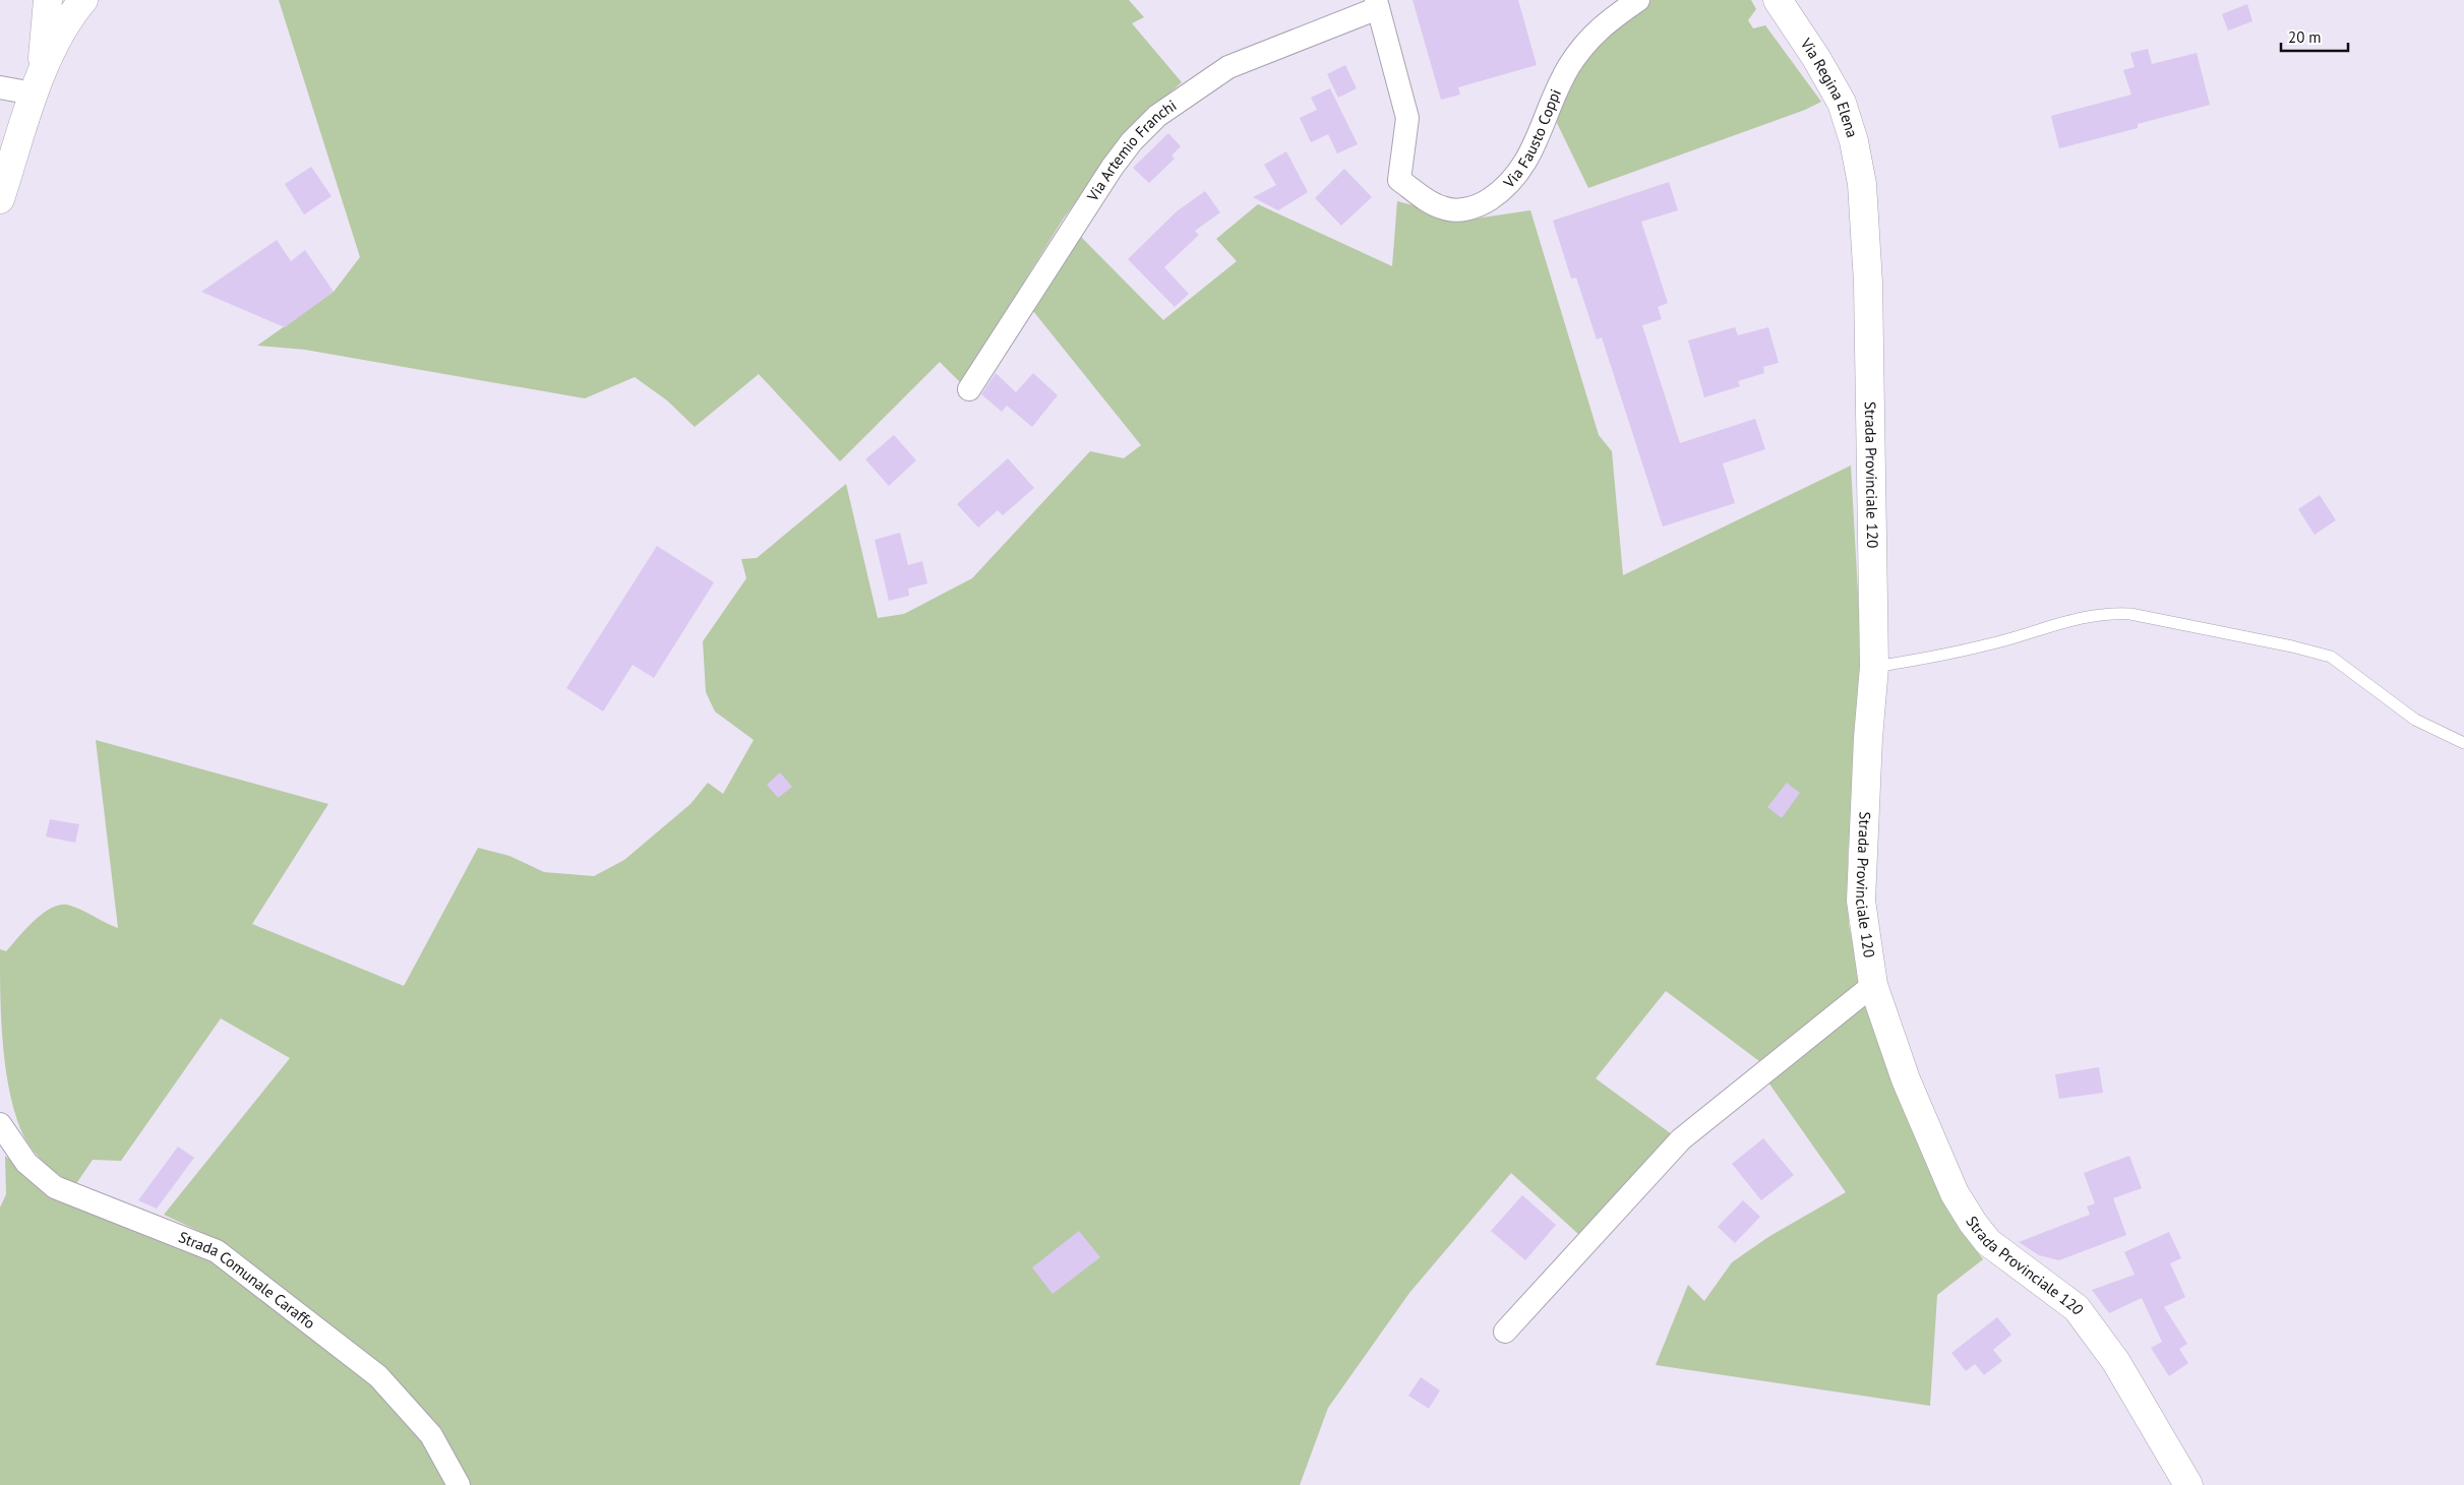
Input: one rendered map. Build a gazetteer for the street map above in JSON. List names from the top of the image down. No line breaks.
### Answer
{"streets":{"street":["Via Regina Elena","Via Fausto Coppi","Via Artemio Franchi","Strada Provinciale 120","Strada Comunale Caraffo"]},"crossings":[["Via Regina Elena","Strada Provinciale 120"],["Via Fausto Coppi","Via Artemio Franchi"]],"scale_bar":"20 m"}
